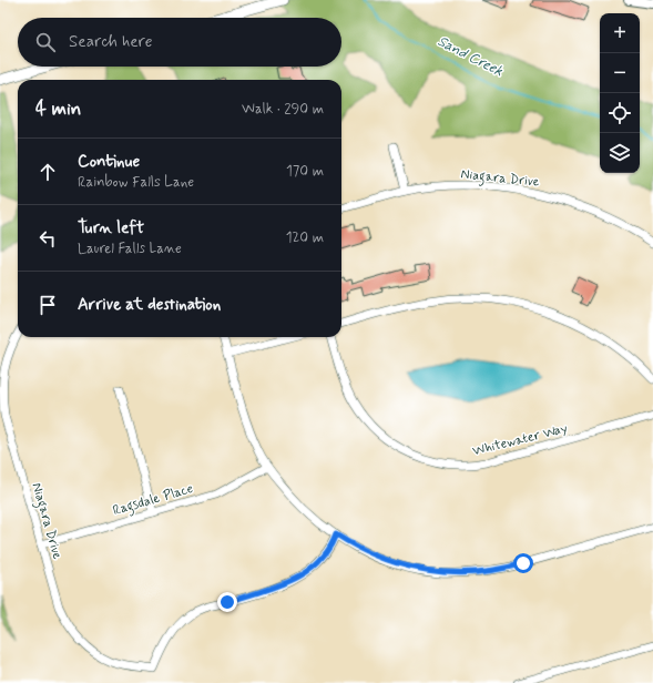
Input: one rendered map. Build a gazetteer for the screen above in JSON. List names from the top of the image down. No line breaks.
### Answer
{"streets":{"street":["Niagara Drive","Whitewater Way","Ragsdale Place"]},"crossings":[["Niagara Drive","Ragsdale Place"]],"water":["Sand Creek"],"page":{"map_buttons":["+","−"],"search":"Search here","heading":["4 min","Walk · 290 m"],"list":[["Continue","Rainbow Falls Lane","170 m"],["Turn left","Laurel Falls Lane","120 m"],"Arrive at destination"]}}
